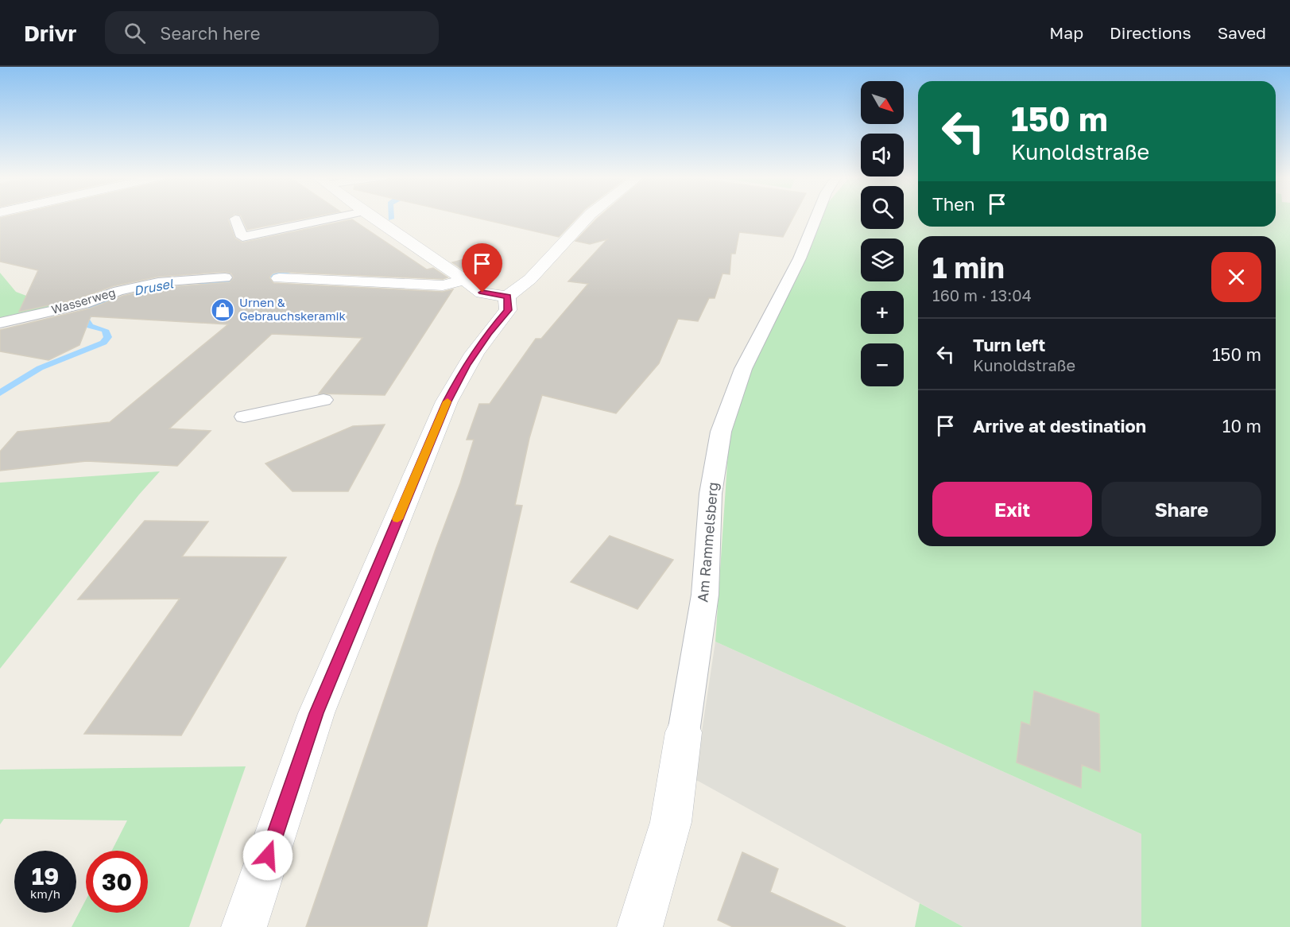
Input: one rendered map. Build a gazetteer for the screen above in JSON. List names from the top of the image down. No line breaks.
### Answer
{"streets":{"street":["Am Rammelsberg"],"lane":["Wasserweg"]},"water":["Drusel"],"places":{"shop":["Urnen & Gebrauchskeramik"]},"north":"bottom right","page":{"header":"Drivr","search":"Search here","nav":["Map","Directions","Saved"],"map_buttons":["+","−"],"turn":["150 m","Kunoldstraße"],"then":"Then","heading":["1 min","160 m · 13:04"],"list":[{"name":"Turn left","note":"Kunoldstraße","value":"150 m"},{"name":"Arrive at destination","value":"10 m"}],"buttons":["Exit","Share"],"speed":"19 km/h","limit":"30"}}
